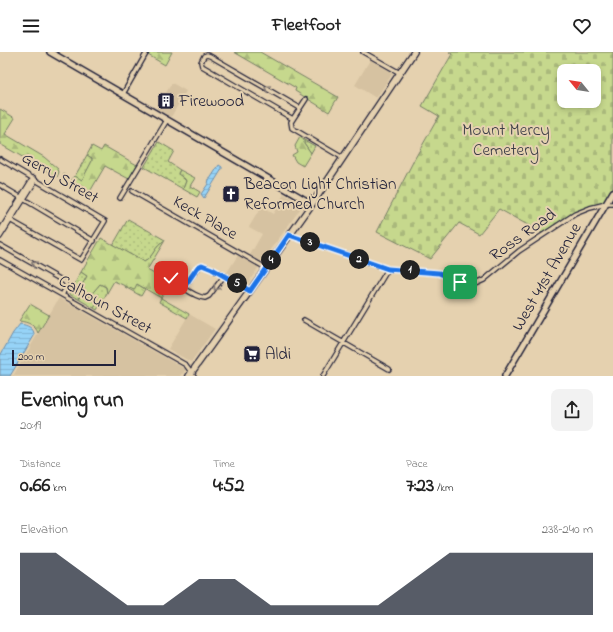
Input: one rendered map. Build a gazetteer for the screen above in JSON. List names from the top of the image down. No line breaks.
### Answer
{"streets":{"main road":["West 41st Avenue"],"street":["Gerry Street","Keck Place","Ross Road","Calhoun Street"]},"crossings":[["Ross Road","West 41st Avenue"]],"parks":["Mount Mercy Cemetery"],"places":{"building":["Firewood"],"church":["Beacon Light Christian Reformed Church"],"supermarket":["Aldi"]},"scale_bar":"200 m","north":"top left","page":{"header":"Fleetfoot","pins":["3","2","4","1","5"],"scale":"200 m","heading":["Evening run","20:19"],"stats":[["Distance","0.66 km"],["Time","4:52"],["Pace","7:23 /km"]],"chart":["Elevation","238–240 m"]}}
